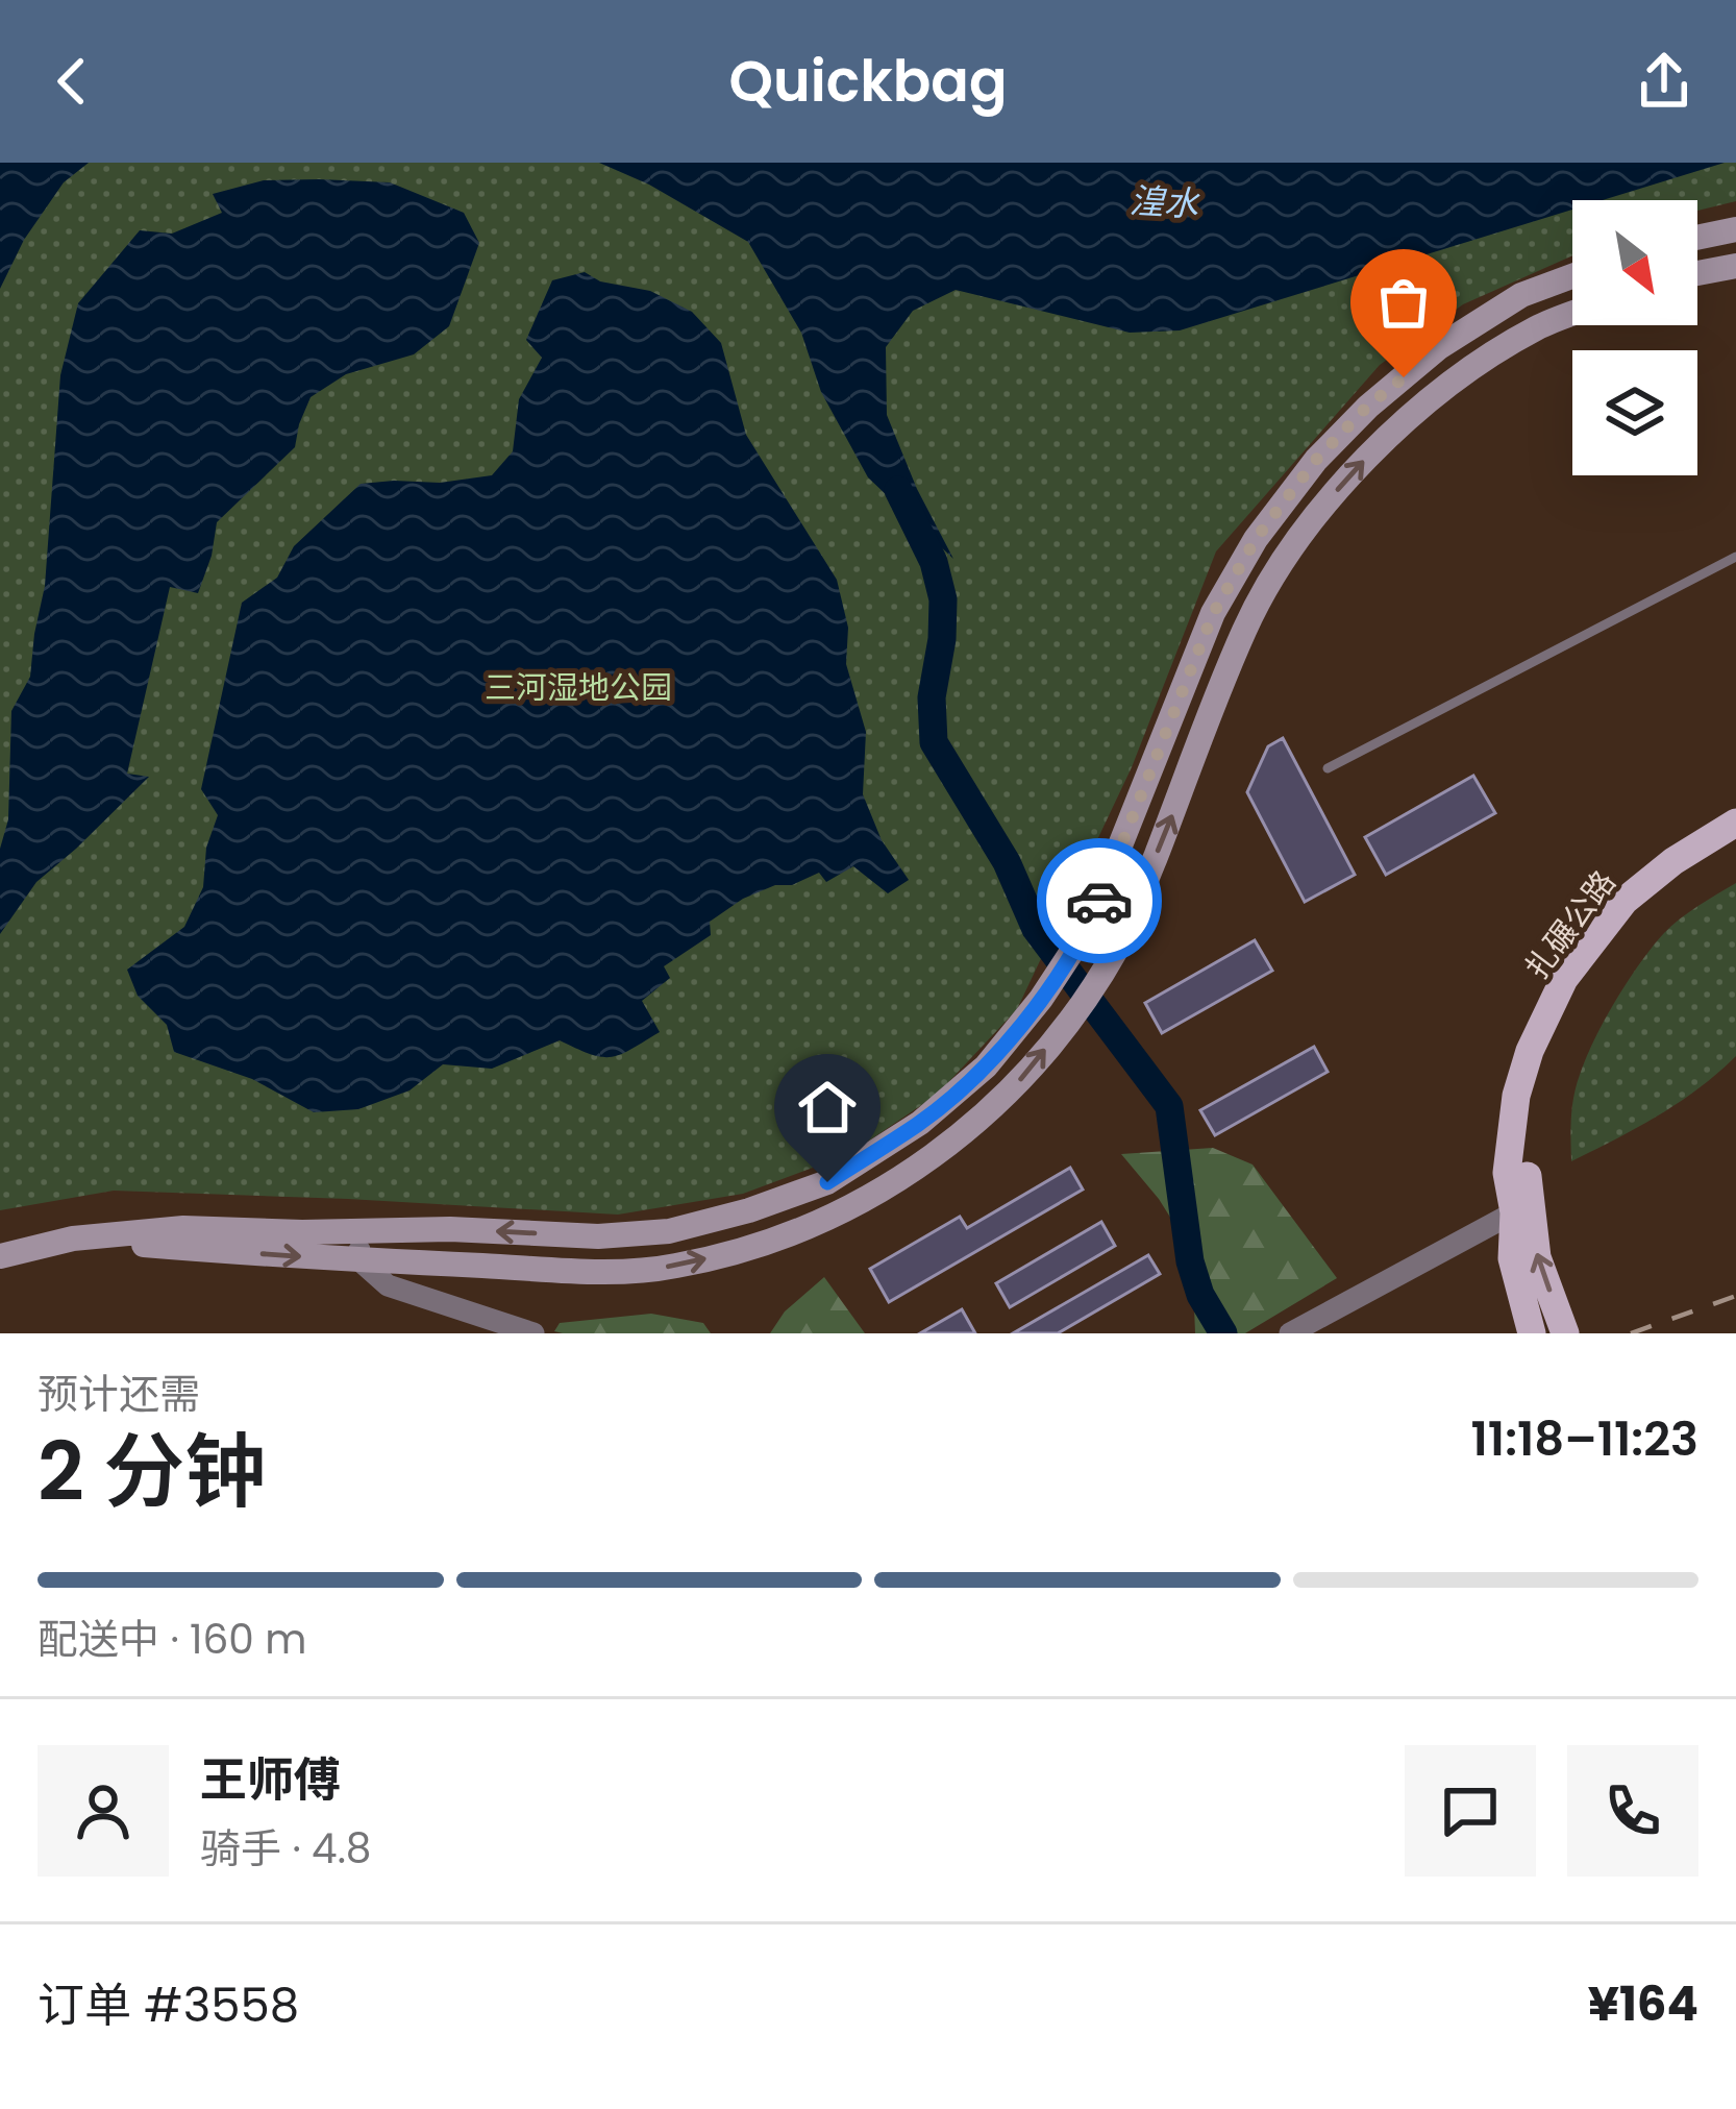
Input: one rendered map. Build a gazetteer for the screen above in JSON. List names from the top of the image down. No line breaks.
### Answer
{"streets":{"main road":["扎碾公路"]},"water":["湟水"],"parks":["三河湿地公园"],"north":"bottom right","page":{"header":"Quickbag","heading":["2 分钟","预计还需","11:18–11:23"],"panel":["王师傅","骑手 · 4.8","订单 #3558","¥164"],"bar":"配送中 · 160 m"}}
